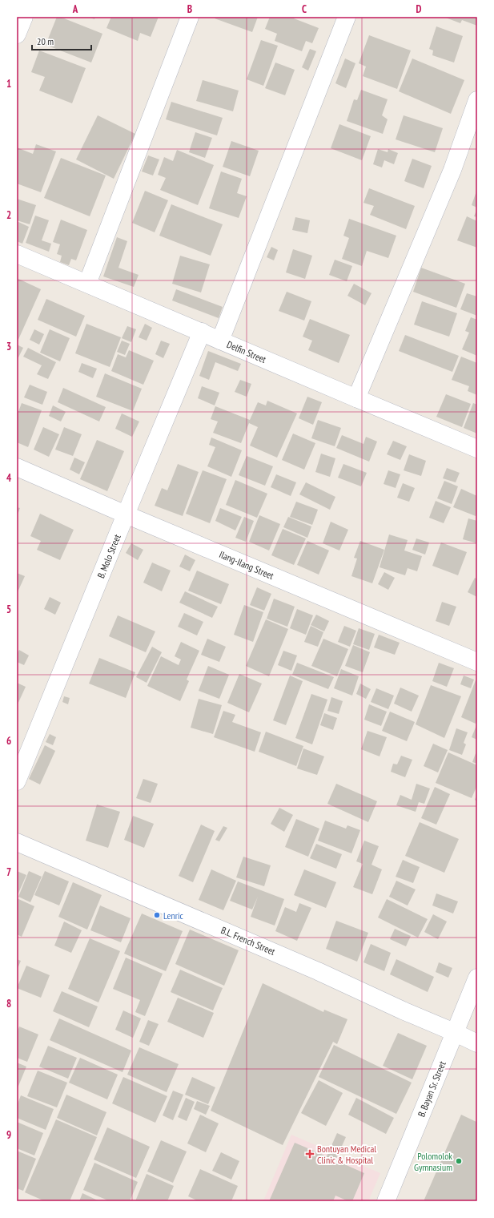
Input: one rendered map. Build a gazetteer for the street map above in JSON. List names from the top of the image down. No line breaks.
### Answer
{"streets":{"street":["Delfin Street","B. Molo Street","Ilang-Ilang Street","B.L. French Street","B. Bayan Sr. Street"]},"crossings":[["Delfin Street","B. Molo Street"],["B. Molo Street","Ilang-Ilang Street"],["B.L. French Street","B. Bayan Sr. Street"]],"places":{"other":["Lenric","Polomolok Gymnasium"],"health":["Bontuyan Medical Clinic & Hospital"]},"scale_bar":"20 m","grid":{"columns":["A","B","C","D"],"rows":["1","2","3","4","5","6","7","8","9"]}}
